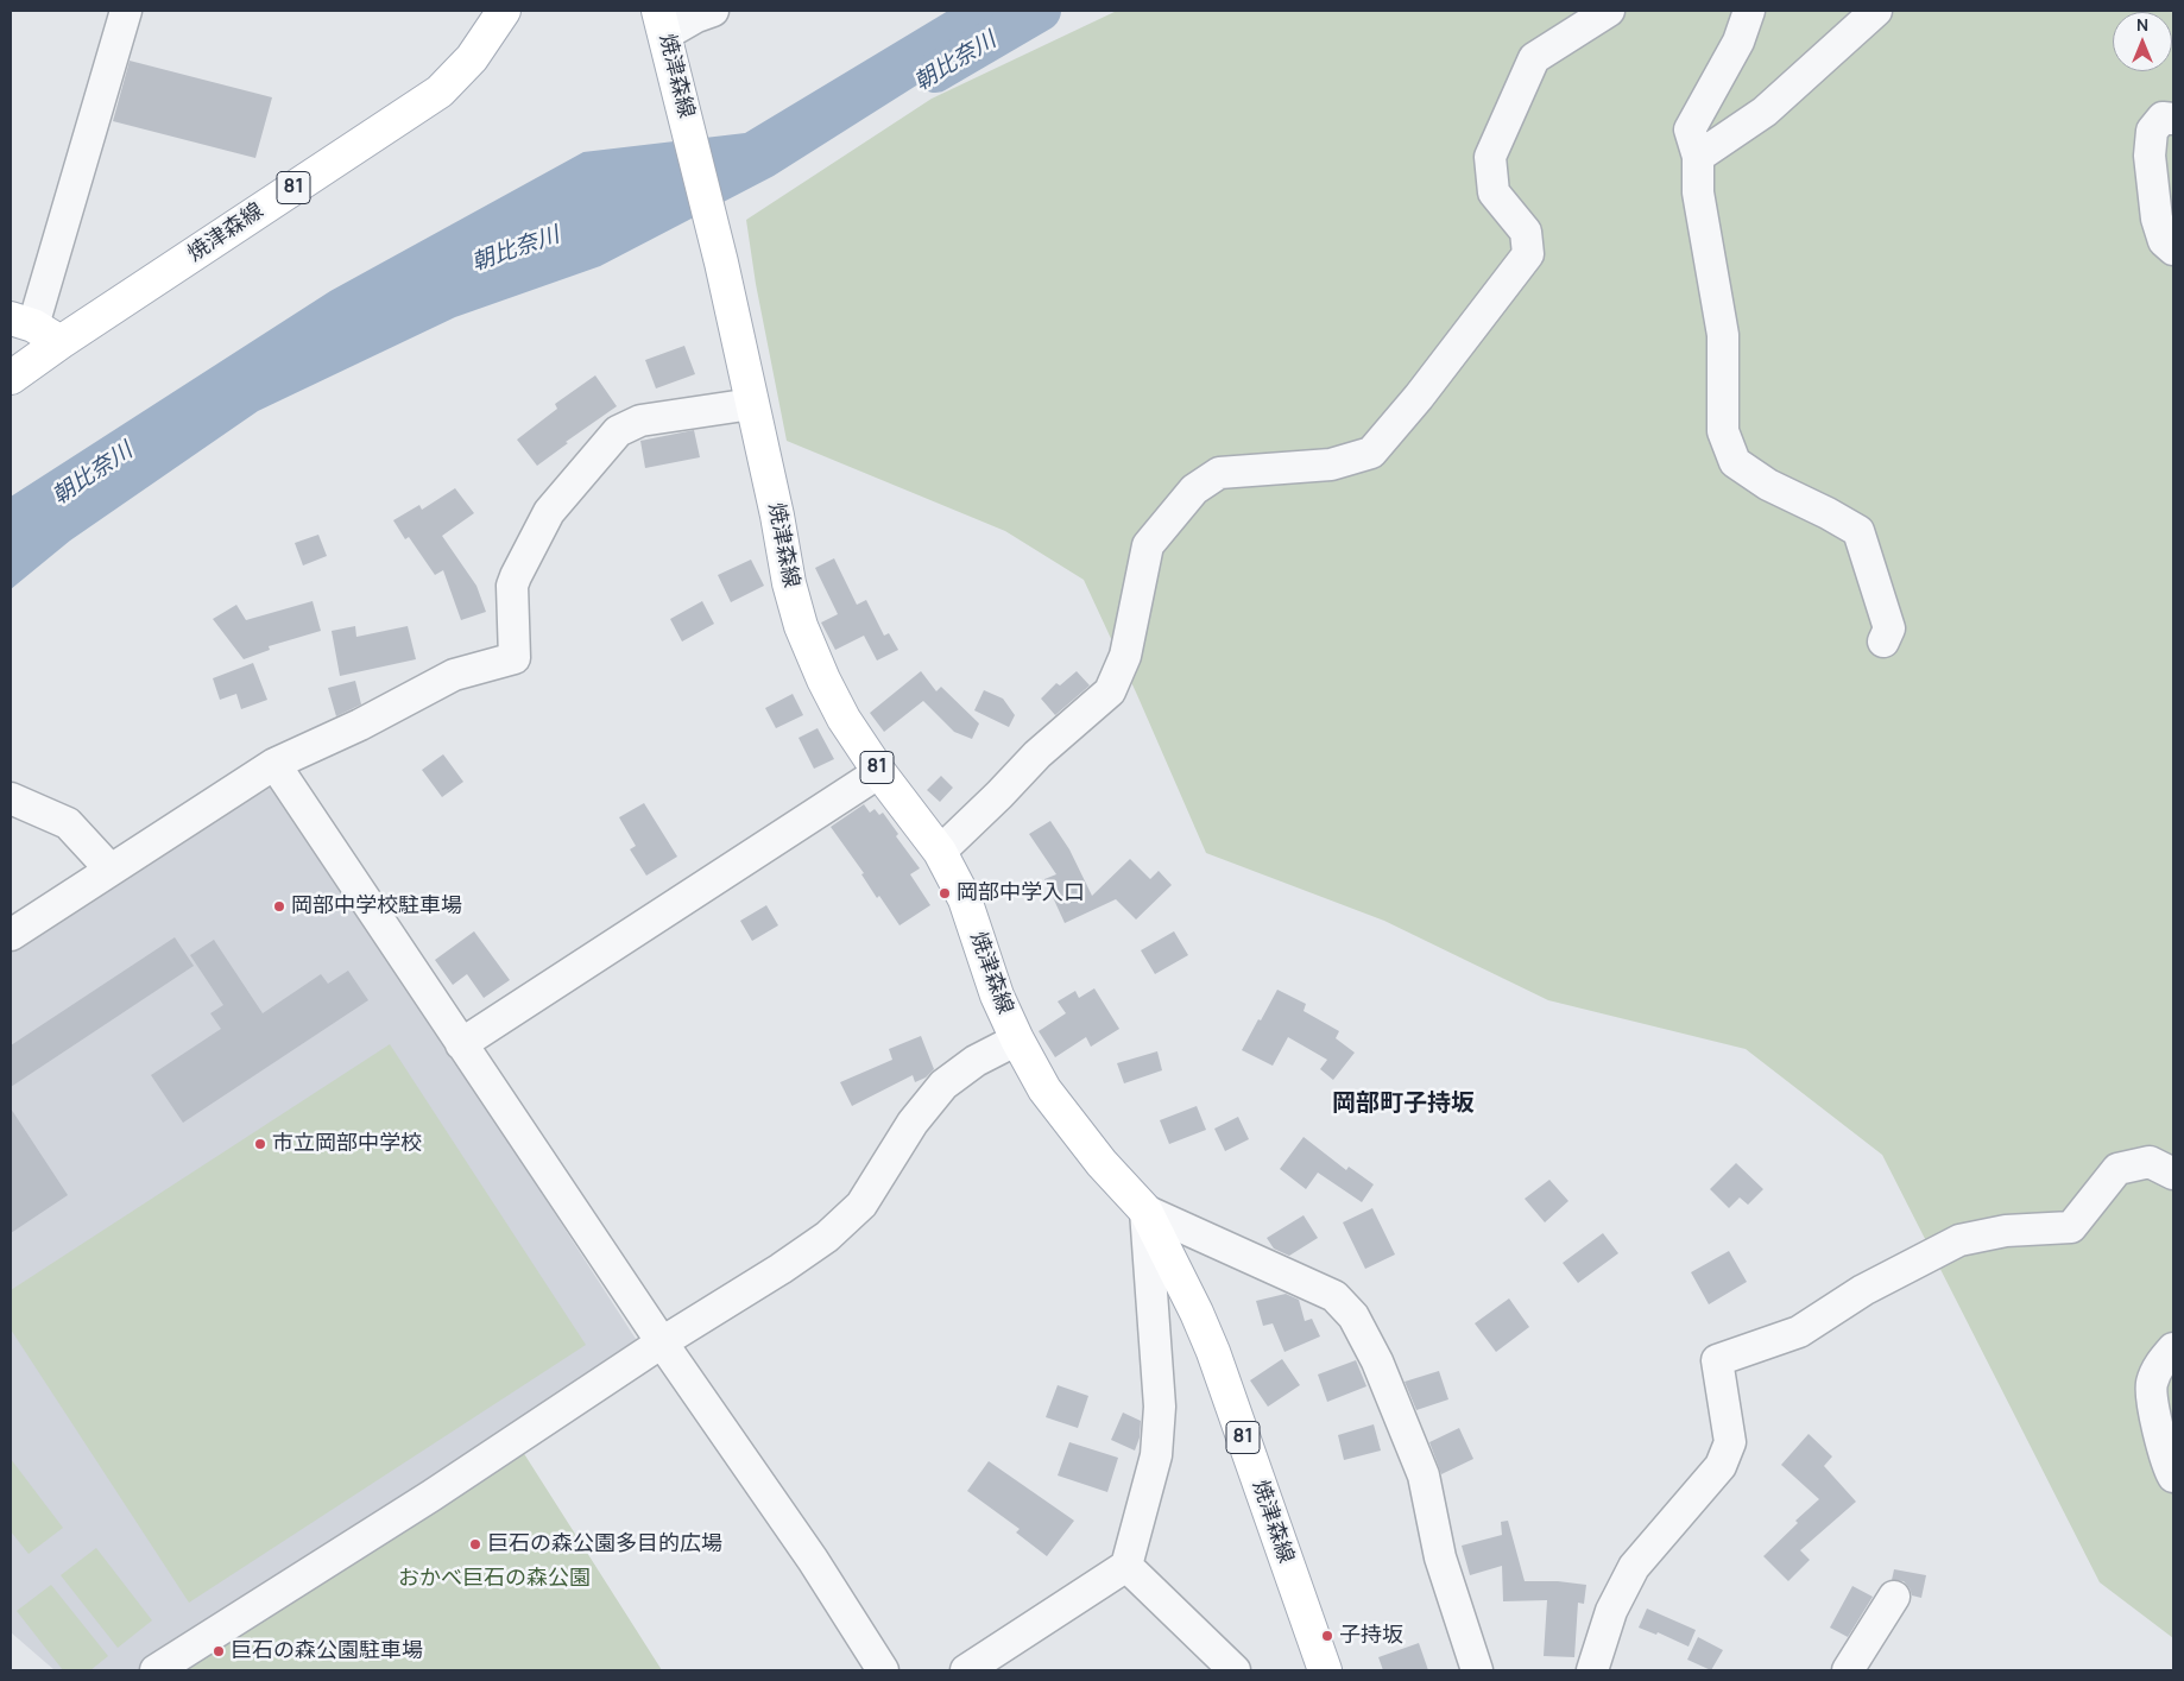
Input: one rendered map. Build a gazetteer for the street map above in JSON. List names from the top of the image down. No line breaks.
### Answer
{"streets":{"main road":["焼津森線","81"]},"districts":["岡部町子持坂"],"water":["朝比奈川"],"parks":["おかべ巨石の森公園"],"places":["岡部中学入口","岡部中学校駐車場","市立岡部中学校","巨石の森公園多目的広場","子持坂","巨石の森公園駐車場"],"north":"top"}
